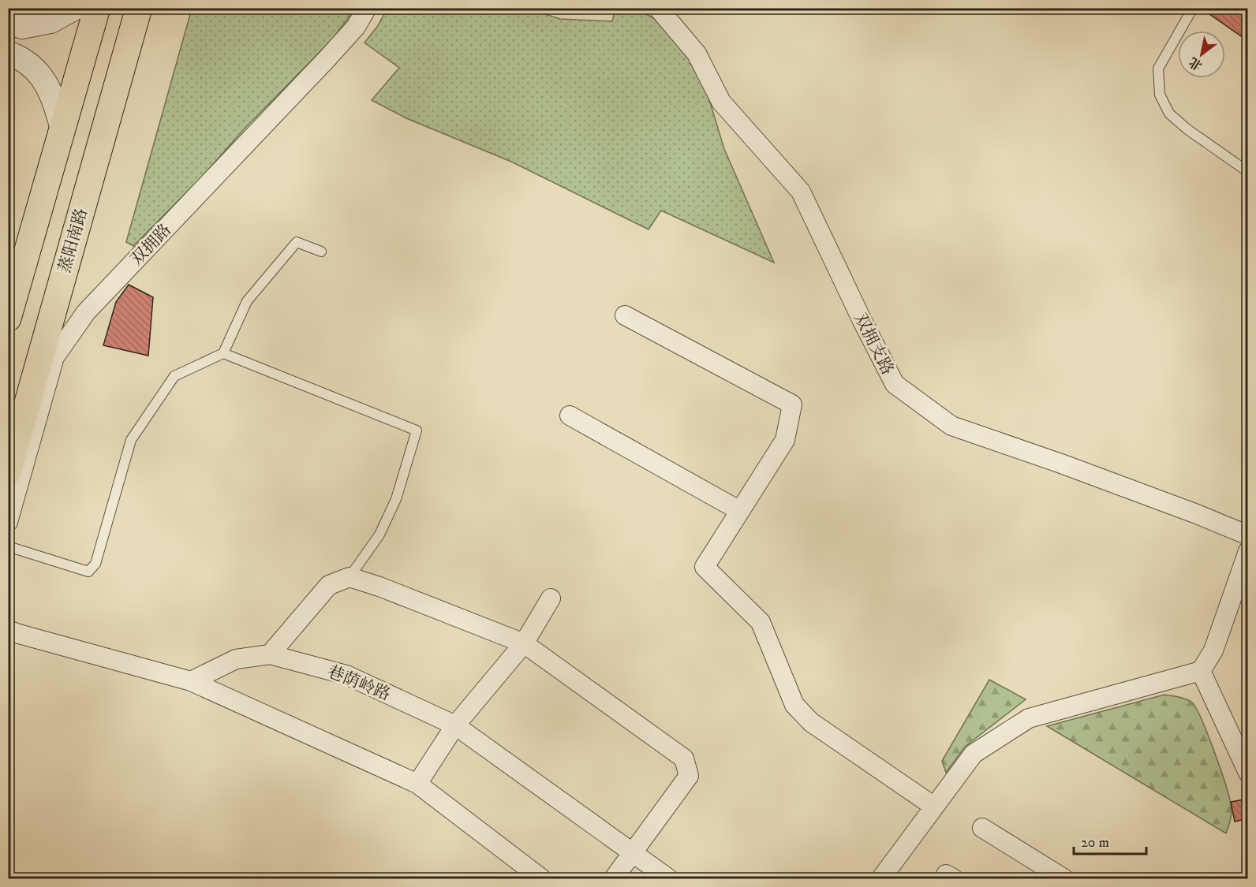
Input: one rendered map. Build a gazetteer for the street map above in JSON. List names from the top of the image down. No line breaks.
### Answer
{"streets":{"main road":["蒸阳南路"],"street":["双拥路","双拥支路","巷荫岭路"]},"scale_bar":"20 m","north":"bottom left"}
